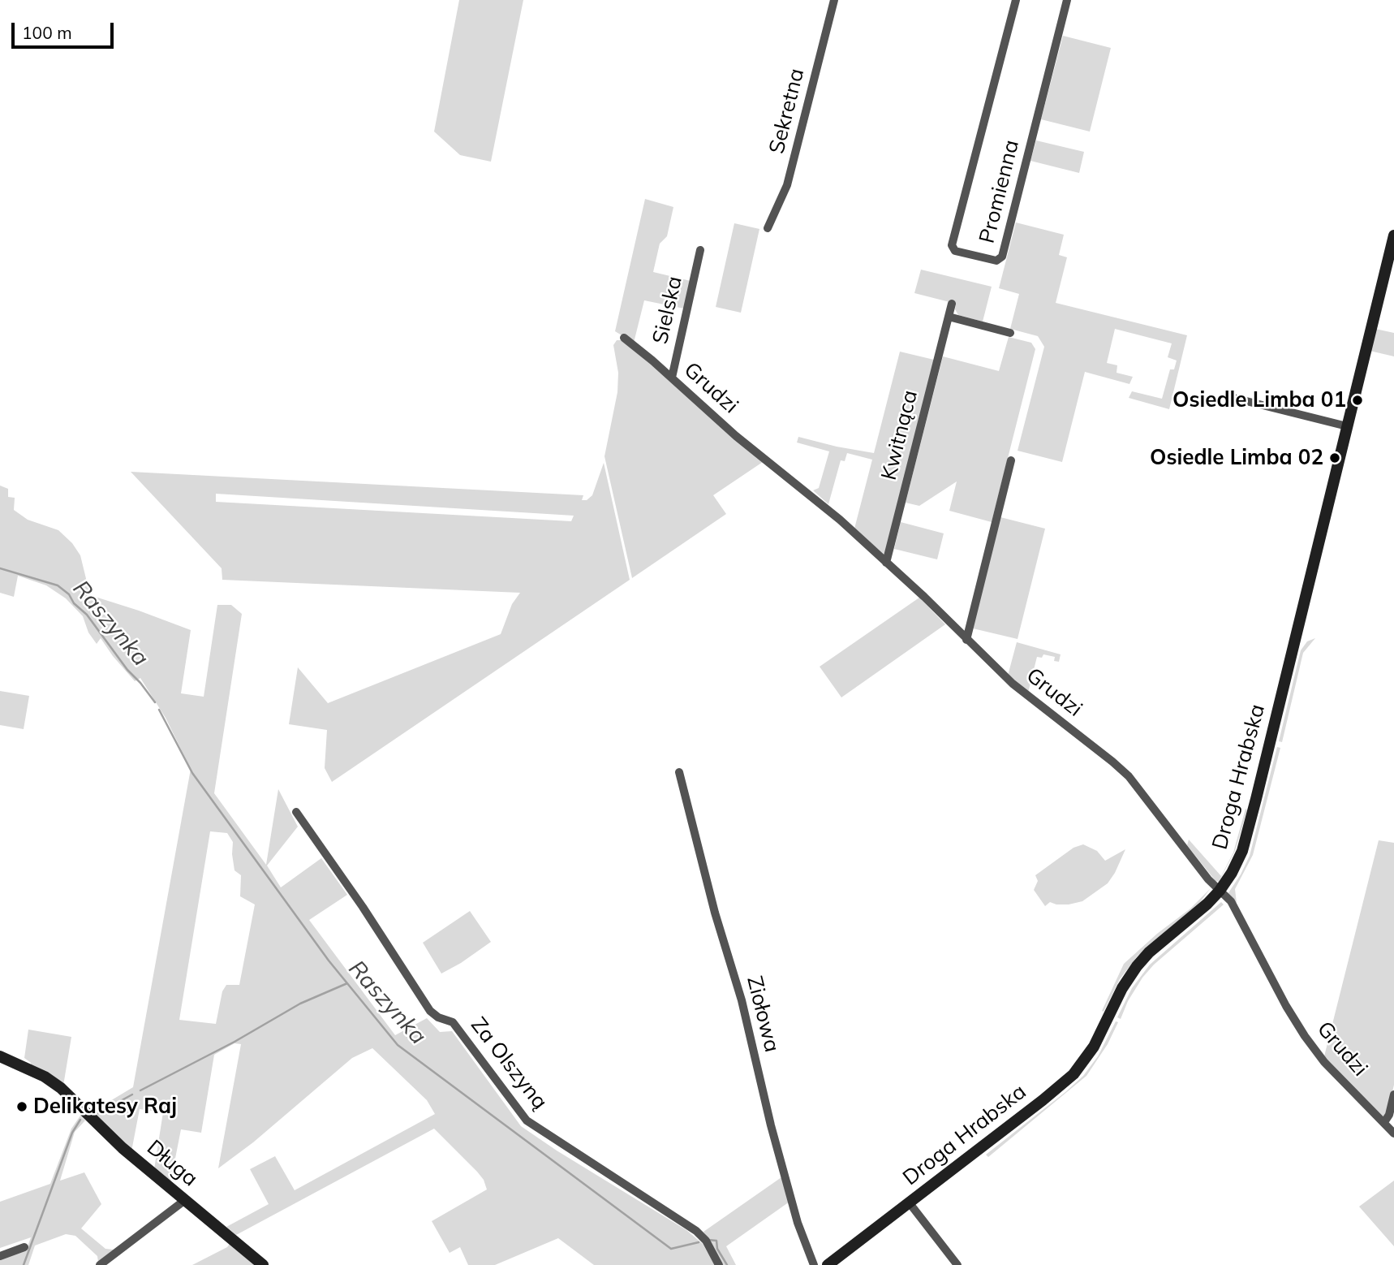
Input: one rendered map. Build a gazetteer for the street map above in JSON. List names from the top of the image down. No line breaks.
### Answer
{"streets":{"street":["Sekretna","Promienna","Sielska","Grudzi","Kwitnąca","Droga Hrabska","Ziołowa","Za Olszyną","Długa"]},"crossings":[["Sielska","Grudzi"],["Grudzi","Kwitnąca"],["Grudzi","Droga Hrabska"]],"water":["Raszynka"],"places":["Osiedle Limba 01","Osiedle Limba 02","Delikatesy Raj"],"scale_bar":"100 m"}
